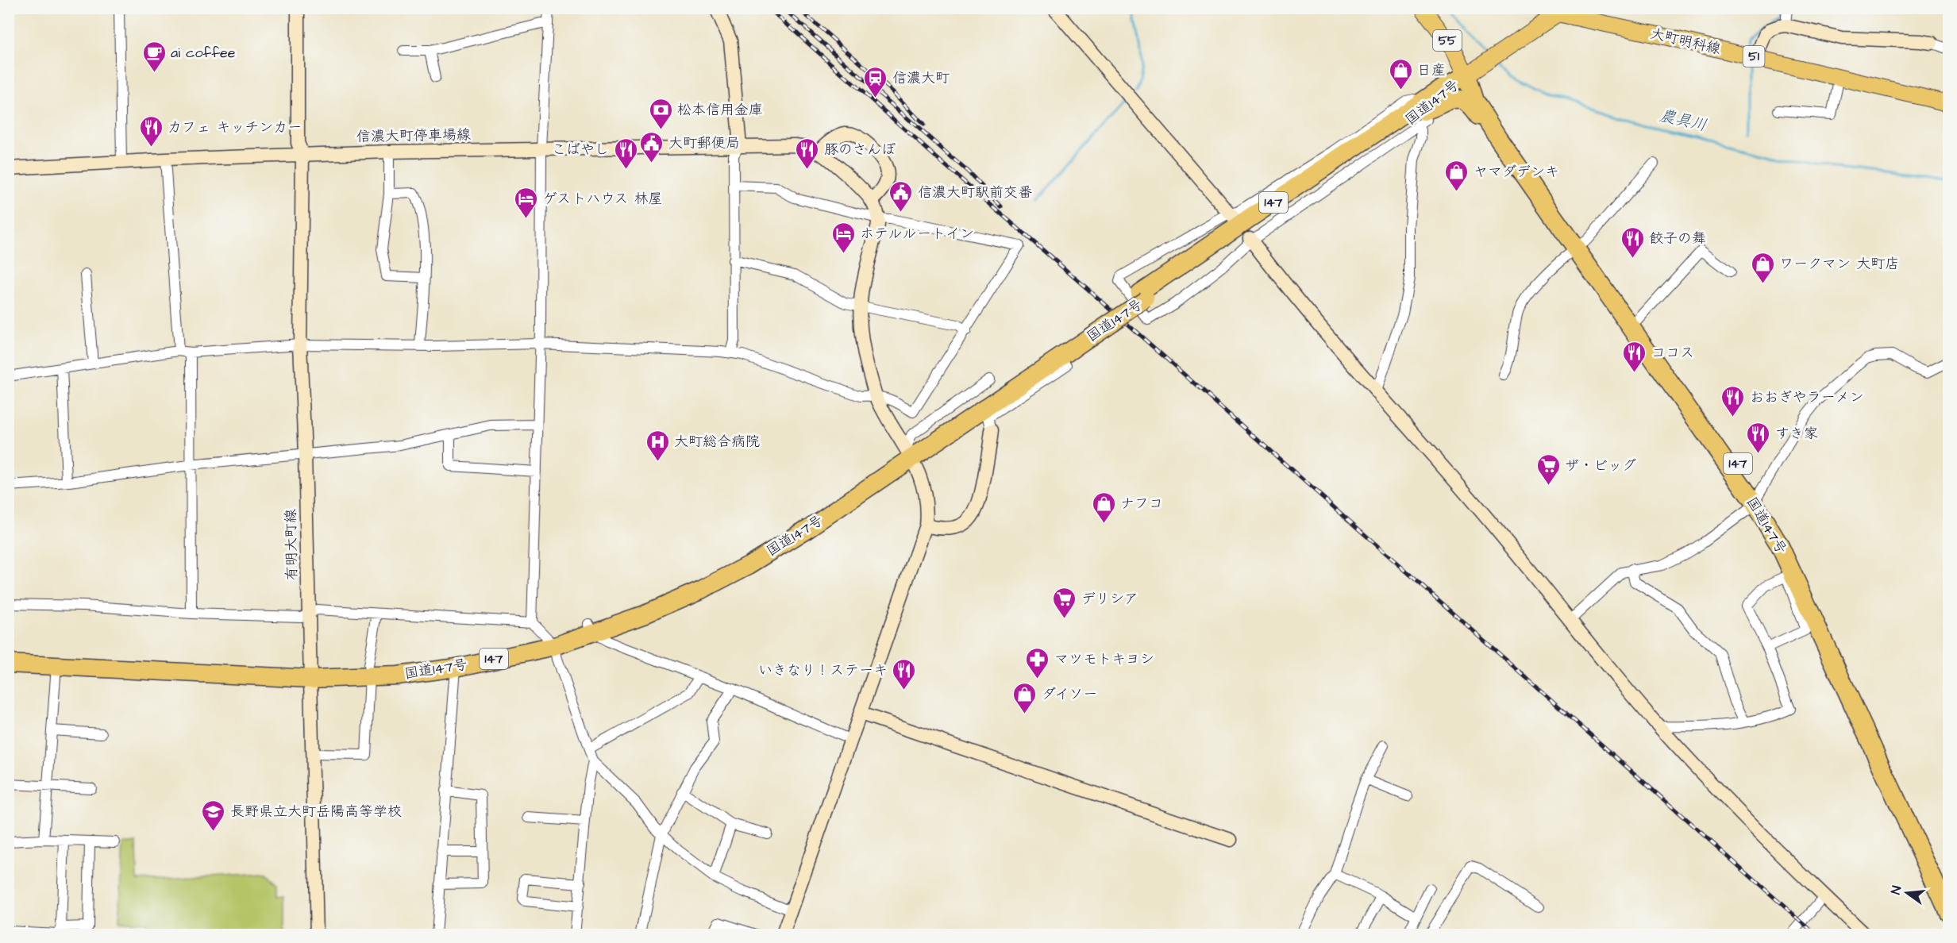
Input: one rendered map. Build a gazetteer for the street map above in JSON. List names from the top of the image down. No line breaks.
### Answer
{"streets":{"highway":["国道147号","147"],"main road":["55","大町明科線","51"],"street":["信濃大町停車場線","有明大町線"]},"crossings":[["55","国道147号"],["国道147号","147"],["国道147号","有明大町線"],["信濃大町停車場線","有明大町線"]],"water":["農具川"],"places":{"cafe":["ai coffee"],"shop":["日産","ヤマダデンキ","ワークマン 大町店","ナフコ","ダイソー"],"station":["信濃大町"],"bank":["松本信用金庫"],"restaurant":["カフェ キッチンカー","こばやし","豚のさんぽ","餃子の舞","ココス","おおぎやラーメン","すき家","いきなり！ステーキ"],"public building":["大町郵便局","信濃大町駅前交番"],"hotel":["ゲストハウス 林屋","ホテルルートイン"],"hospital":["大町総合病院"],"supermarket":["ザ・ビッグ","デリシア"],"pharmacy":["マツモトキヨシ"],"school or university":["長野県立大町岳陽高等学校"]},"north":"left"}
